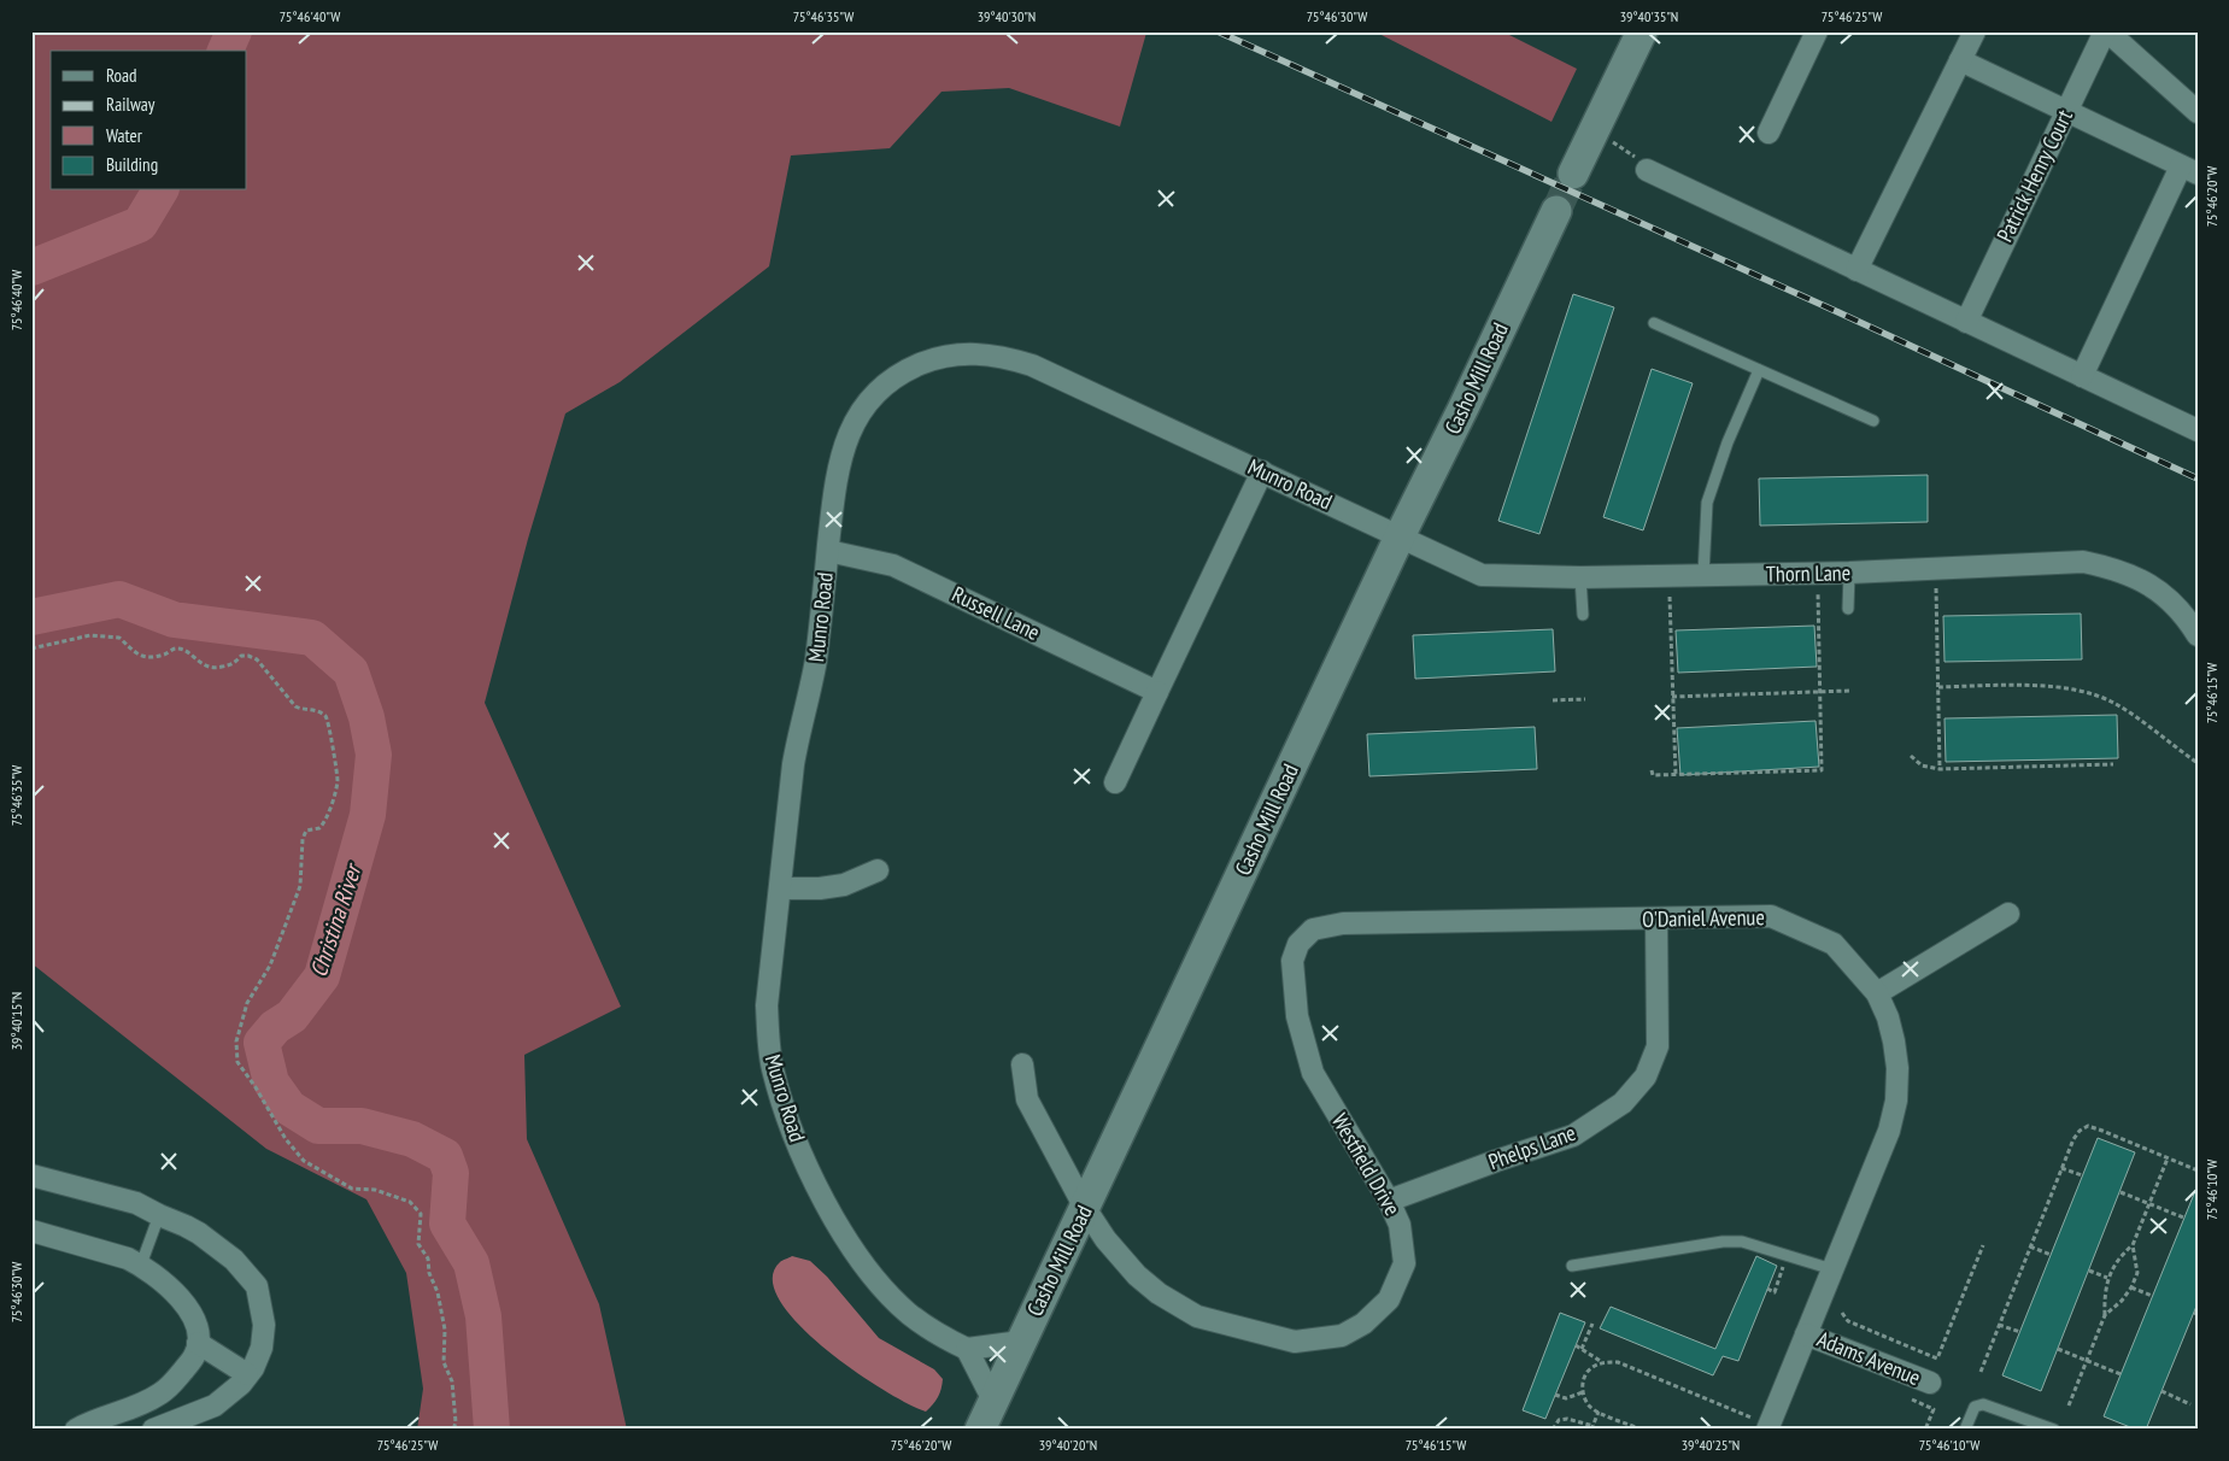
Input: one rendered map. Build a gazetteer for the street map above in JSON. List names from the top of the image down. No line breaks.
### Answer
{"streets":{"street":["Patrick Henry Court","Casho Mill Road","Munro Road","Thorn Lane","Russell Lane","O'Daniel Avenue","Phelps Lane","Westfield Drive","Adams Avenue"]},"crossings":[["Casho Mill Road","Munro Road"],["Casho Mill Road","Thorn Lane"],["Casho Mill Road","Westfield Drive"],["Munro Road","Thorn Lane"],["Munro Road","Russell Lane"],["O'Daniel Avenue","Phelps Lane"],["O'Daniel Avenue","Westfield Drive"],["O'Daniel Avenue","Adams Avenue"],["Phelps Lane","Westfield Drive"]],"water":["Christina River"],"legend":["Road","Railway","Water","Building"],"coordinates":["75°46'40\"W","75°46'35\"W","39°40'30\"N","75°46'30\"W","39°40'35\"N","75°46'25\"W","75°46'20\"W","75°46'15\"W","39°40'15\"N","75°46'10\"W","39°40'20\"N","39°40'25\"N"]}
